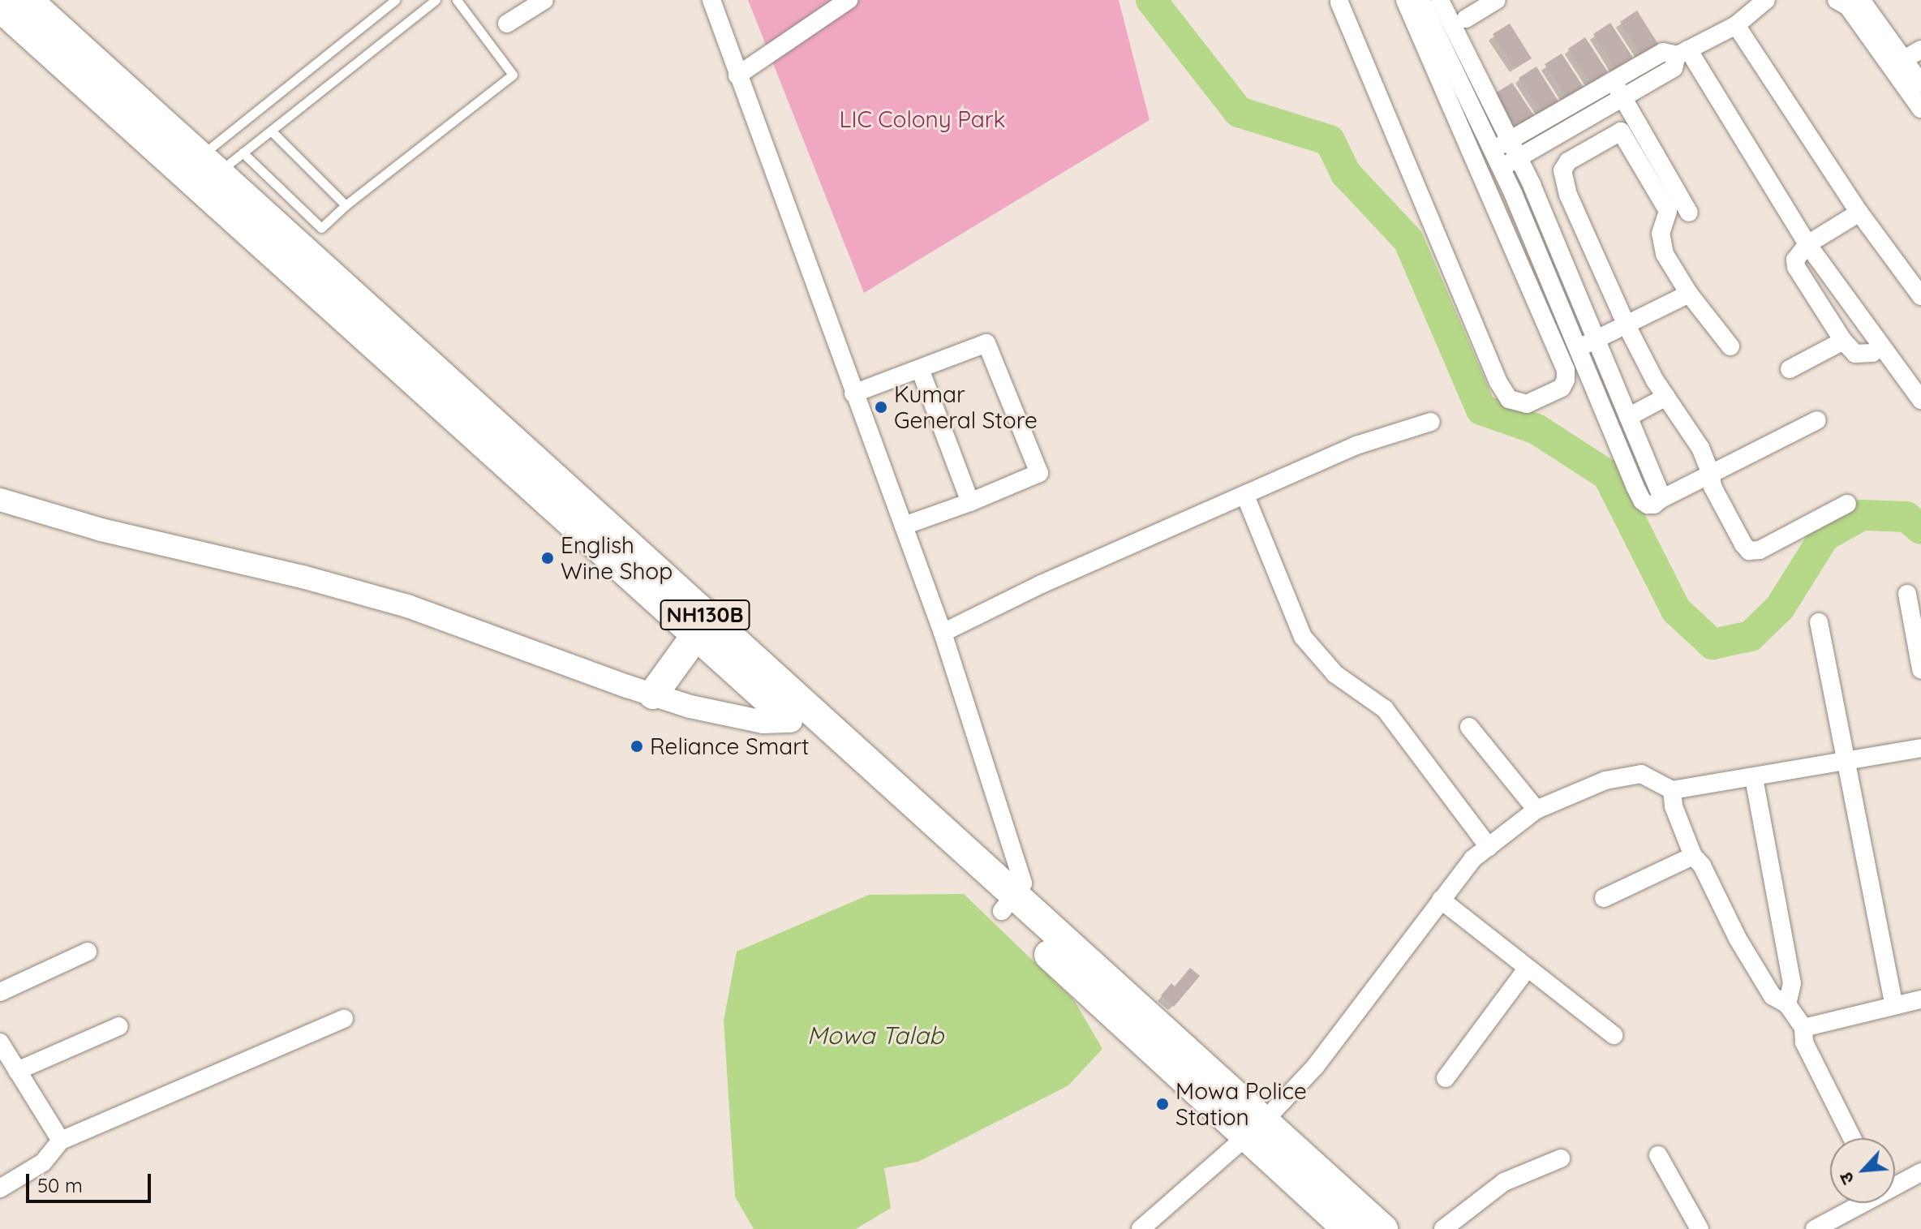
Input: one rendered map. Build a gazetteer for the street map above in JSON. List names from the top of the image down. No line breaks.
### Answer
{"streets":{"highway":["NH130B"]},"water":["Mowa Talab"],"parks":["LIC Colony Park"],"places":["Kumar General Store","English Wine Shop","Reliance Smart","Mowa Police Station"],"scale_bar":"50 m","north":"bottom left"}
